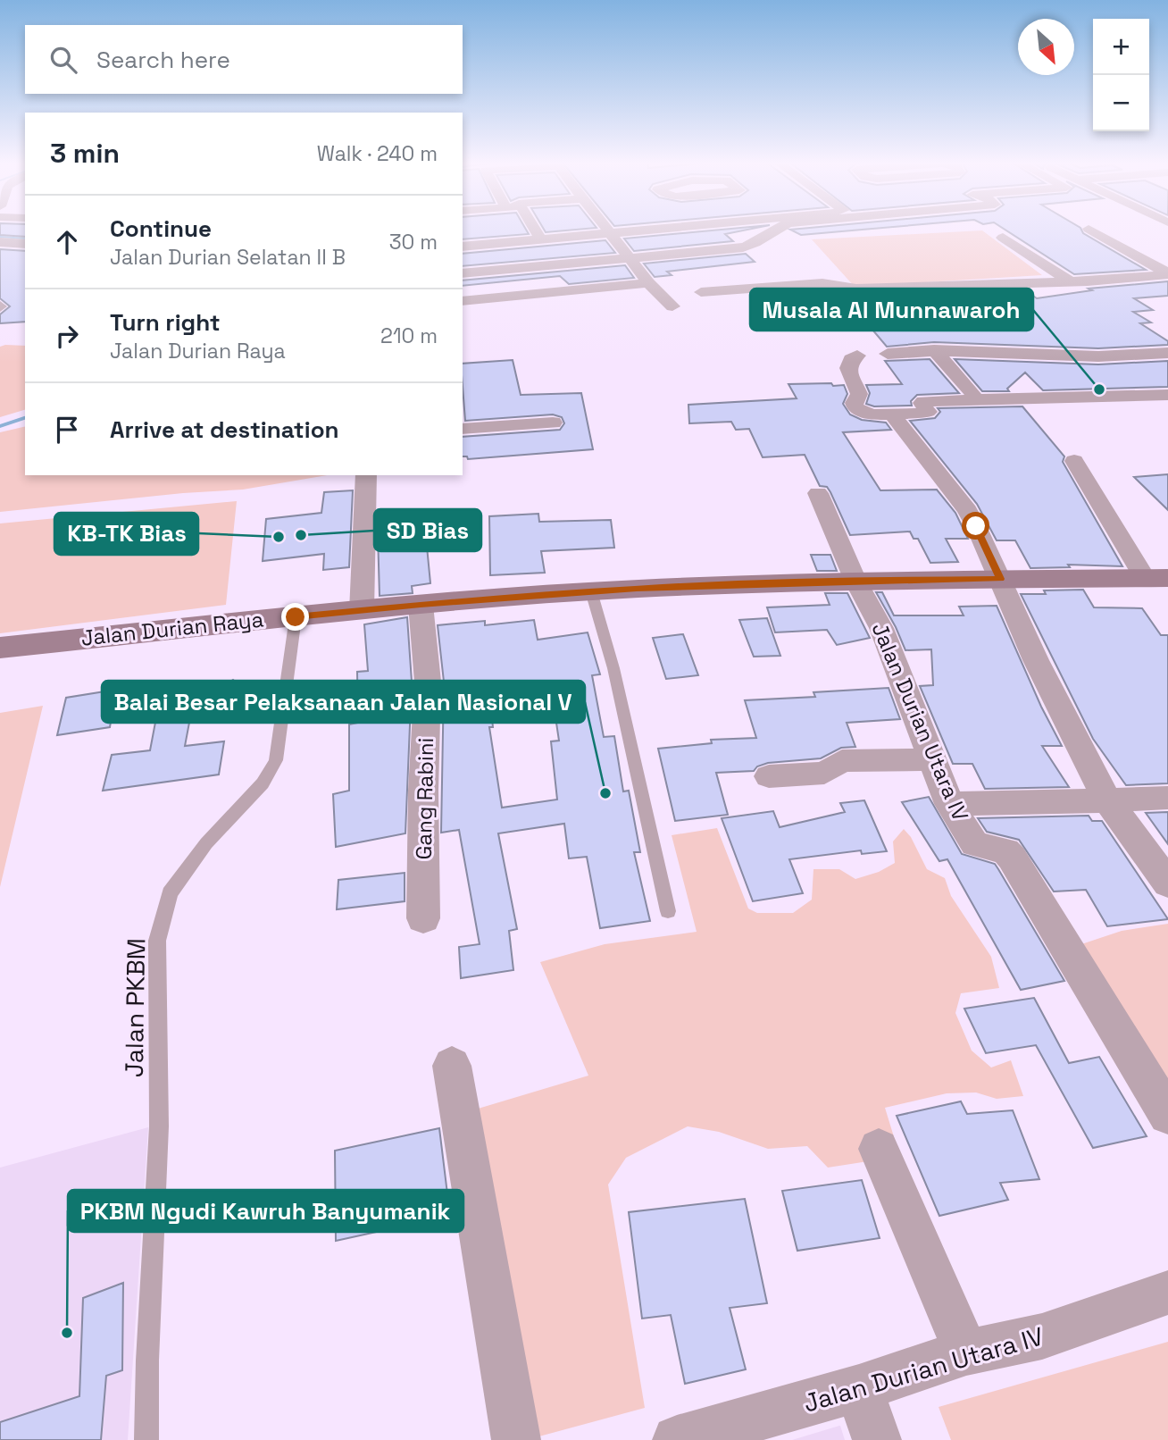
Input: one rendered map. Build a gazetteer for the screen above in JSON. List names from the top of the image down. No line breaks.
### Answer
{"streets":{"main road":["Jalan Durian Raya"],"street":["Jalan Durian Utara IV","Gang Rabini"],"lane":["Jalan PKBM"]},"crossings":[["Jalan Durian Raya","Jalan Durian Utara IV"],["Jalan Durian Raya","Gang Rabini"],["Jalan Durian Raya","Jalan PKBM"]],"places":["Musala Al Munnawaroh","SD Bias","KB-TK Bias","Balai Besar Pelaksanaan Jalan Nasional V","PKBM Ngudi Kawruh Banyumanik"],"north":"bottom right","page":{"map_buttons":["+","−"],"search":"Search here","heading":["3 min","Walk · 240 m"],"list":[["Continue","Jalan Durian Selatan II B","30 m"],["Turn right","Jalan Durian Raya","210 m"],"Arrive at destination"]}}
